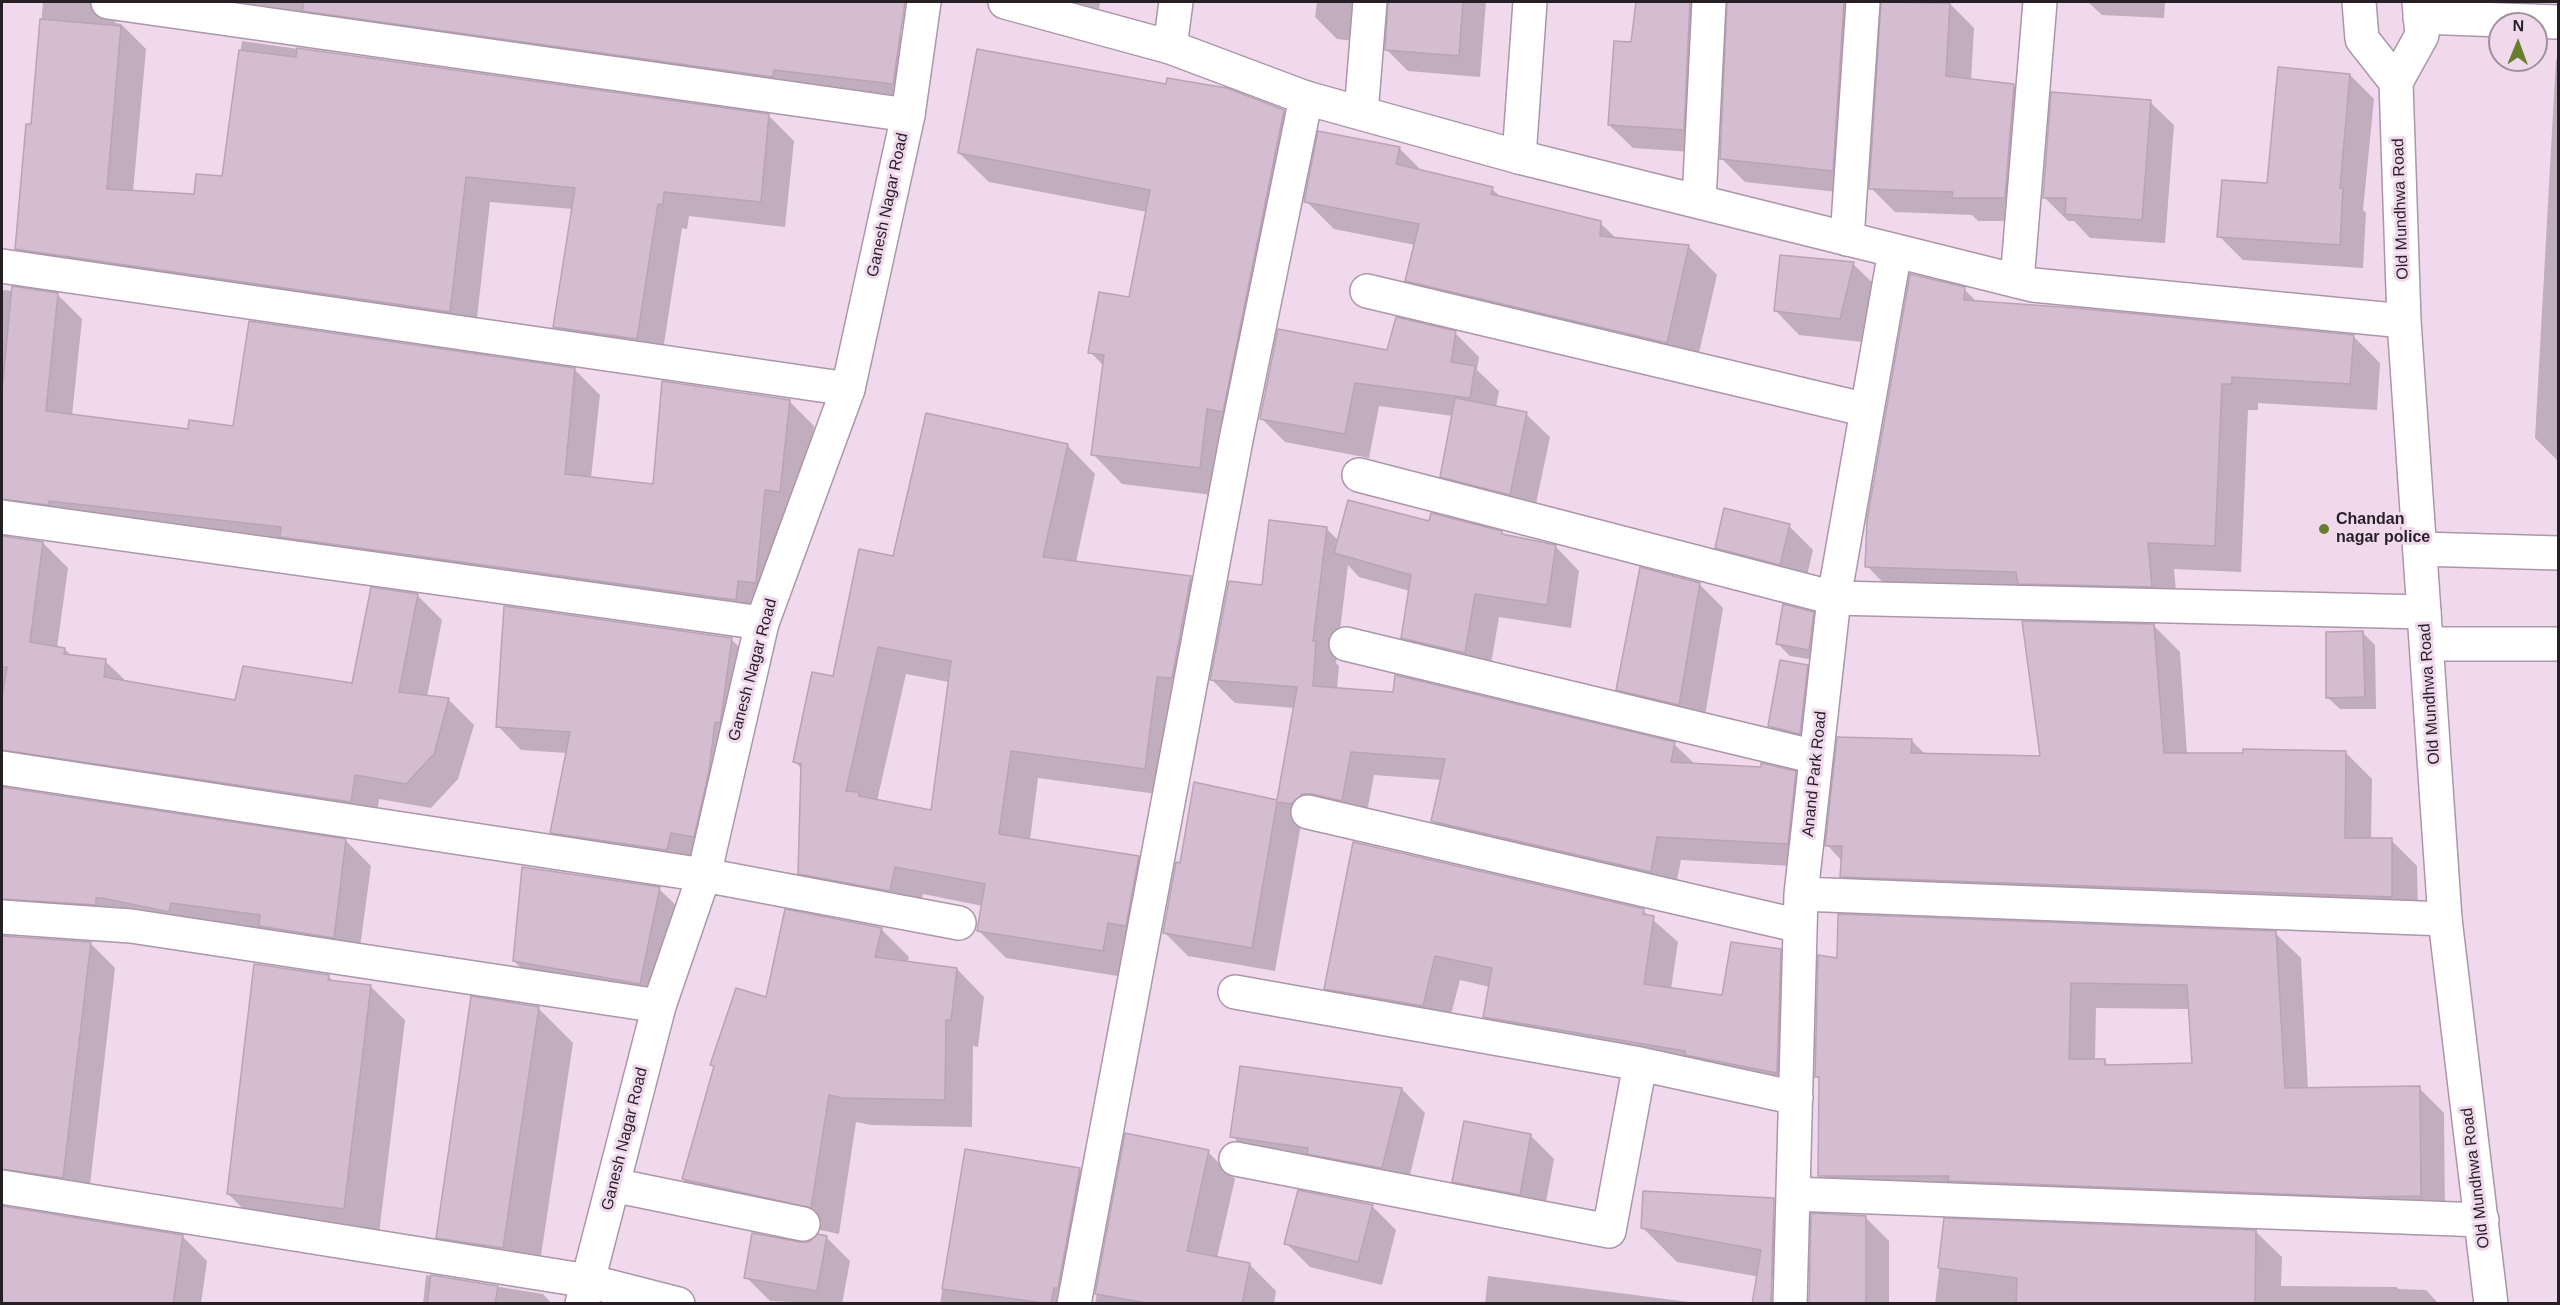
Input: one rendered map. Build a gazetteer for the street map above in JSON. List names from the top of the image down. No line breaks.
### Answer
{"streets":{"street":["Ganesh Nagar Road","Old Mundhwa Road","Anand Park Road"]},"places":["Chandan nagar police"],"north":"top"}
